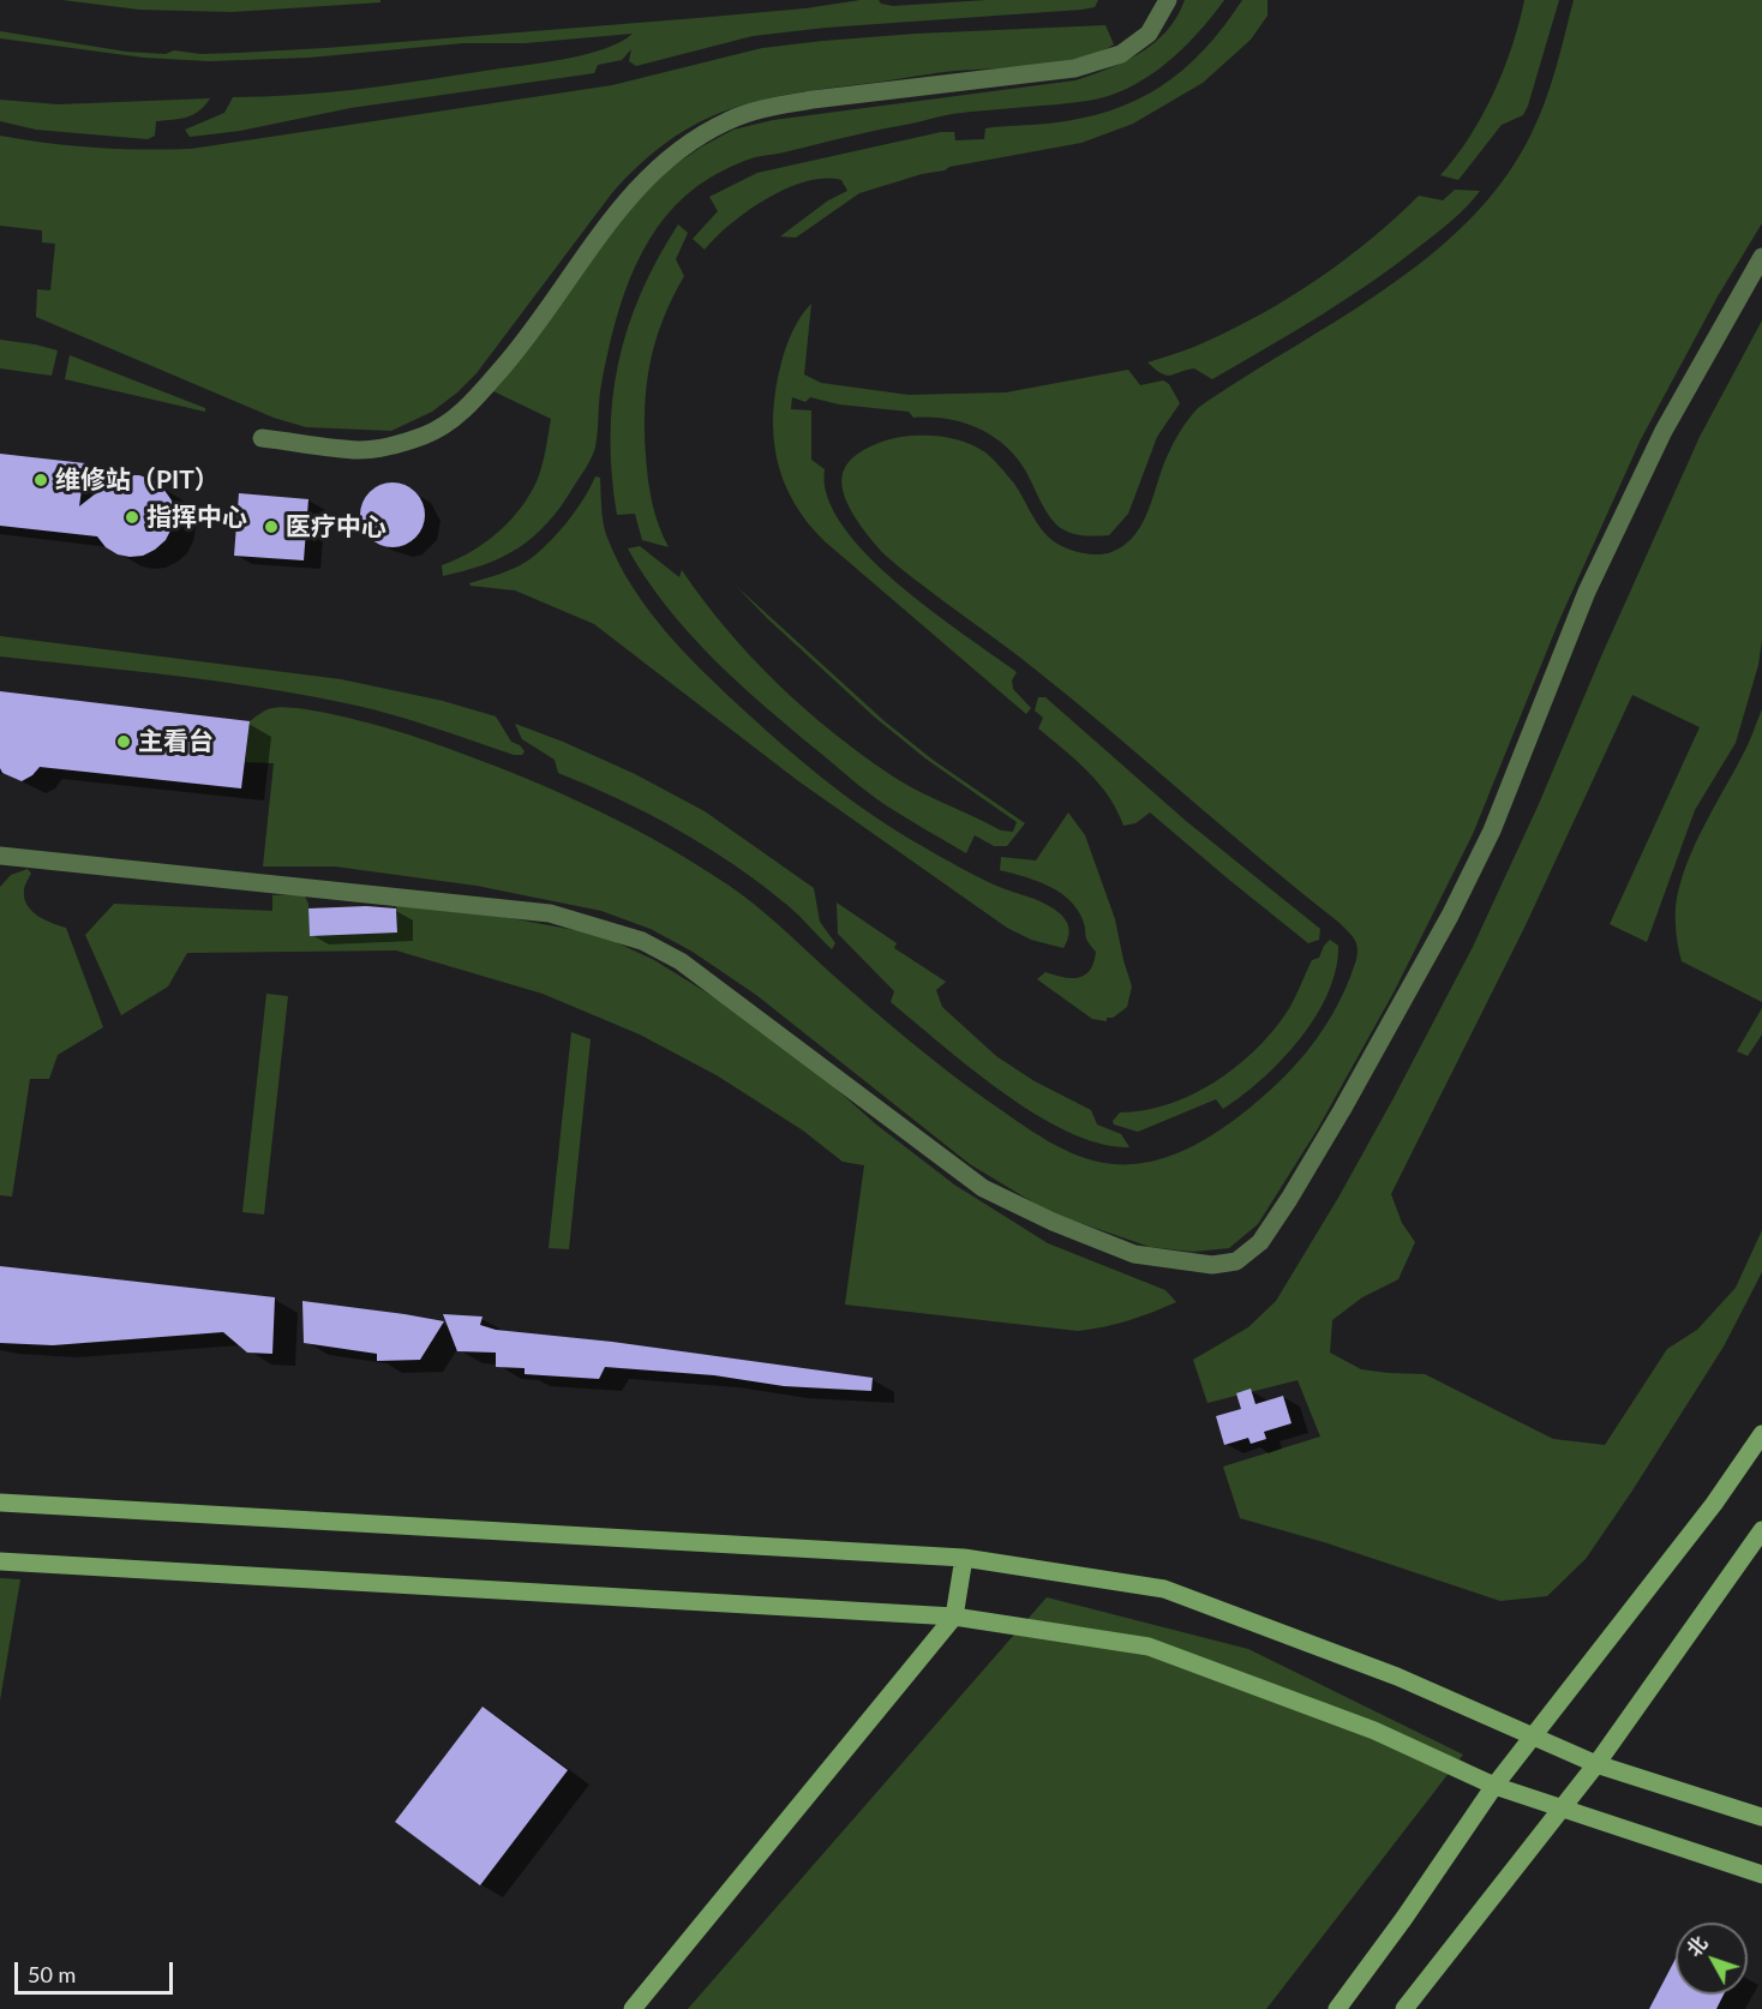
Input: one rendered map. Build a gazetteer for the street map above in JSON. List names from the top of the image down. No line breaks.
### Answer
{"places":["维修站（PIT）","指挥中心","医疗中心","主看台"],"scale_bar":"50 m","north":"top left"}
